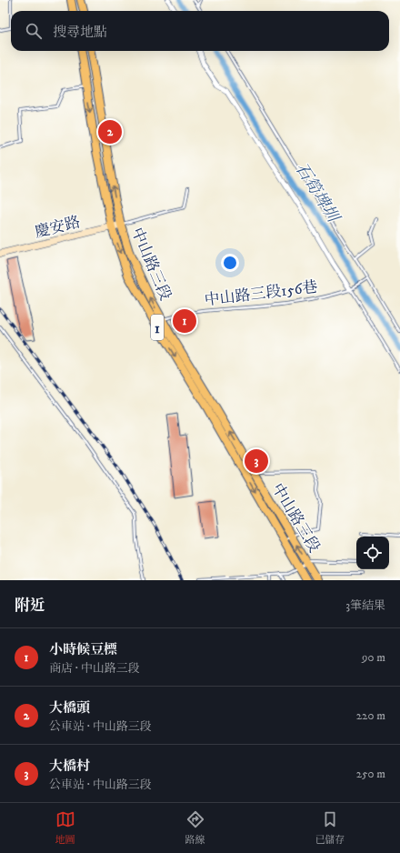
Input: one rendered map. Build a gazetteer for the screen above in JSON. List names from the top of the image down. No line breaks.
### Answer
{"streets":{"main road":["中山路三段","1"],"street":["慶安路"],"lane":["中山路三段156巷"]},"crossings":[["慶安路","中山路三段"],["中山路三段","中山路三段156巷"]],"water":["石筍埤圳"],"page":{"search":"搜尋地點","pins":["2","1","3"],"heading":["附近","3筆結果"],"list":[{"mark":"1","name":"小時候豆標","note":"商店 · 中山路三段","value":"90 m"},{"mark":"2","name":"大橋頭","note":"公車站 · 中山路三段","value":"220 m"},{"mark":"3","name":"大橋村","note":"公車站 · 中山路三段","value":"250 m"}],"nav":["地圖","路線","已儲存"]}}
